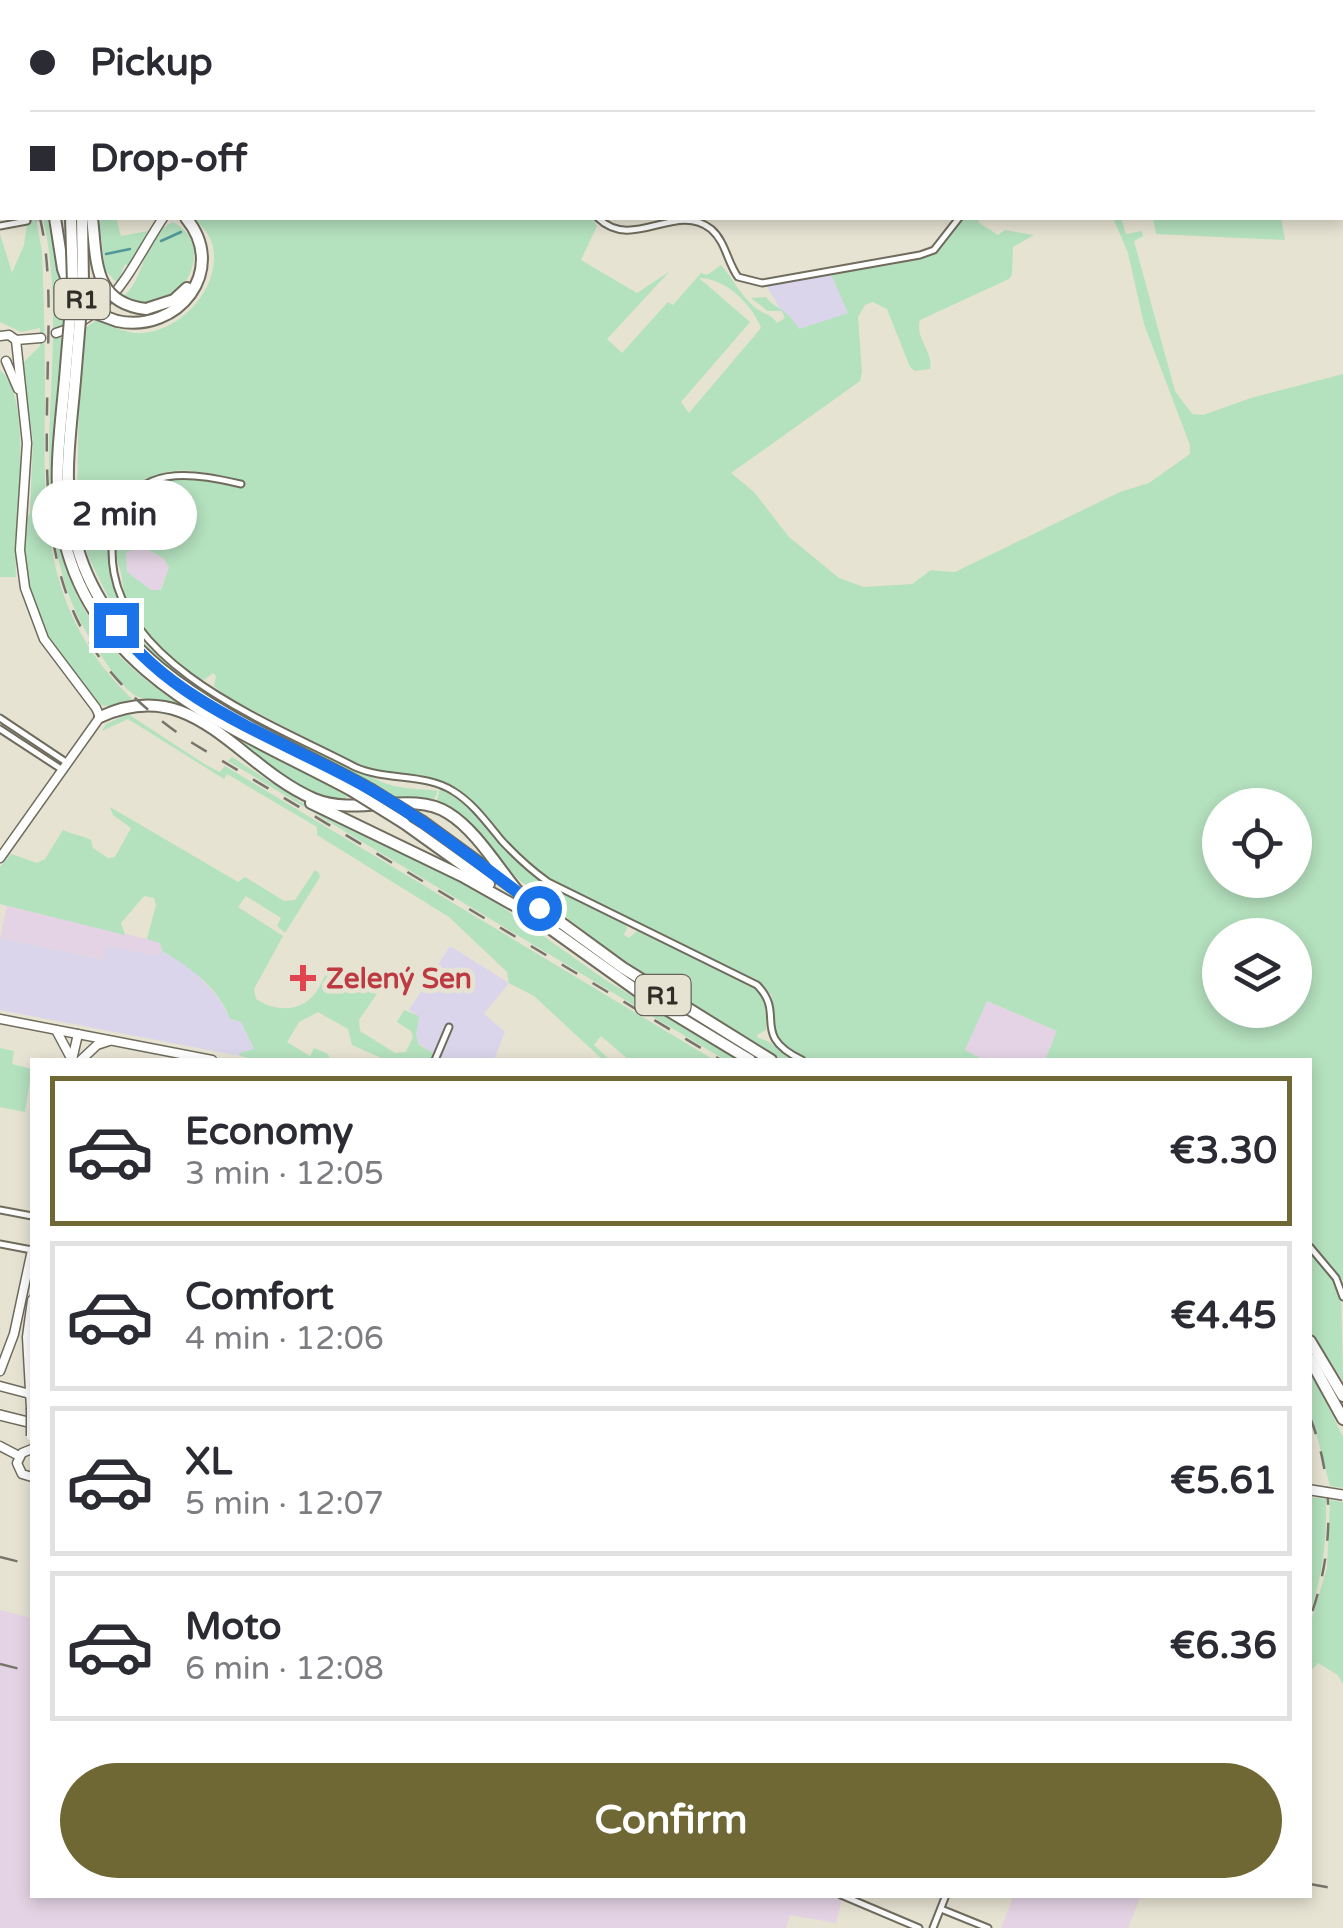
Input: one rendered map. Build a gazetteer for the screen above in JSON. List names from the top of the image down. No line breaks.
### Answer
{"streets":{"highway":["R1"]},"places":{"health":["Zelený Sen"]},"page":{"banner":["Pickup","Drop-off"],"bubble":"2 min","list":[{"name":"Economy","note":"3 min · 12:05","value":"€3.30"},{"name":"Comfort","note":"4 min · 12:06","value":"€4.45"},{"name":"XL","note":"5 min · 12:07","value":"€5.61"},{"name":"Moto","note":"6 min · 12:08","value":"€6.36"}],"buttons":"Confirm"}}
